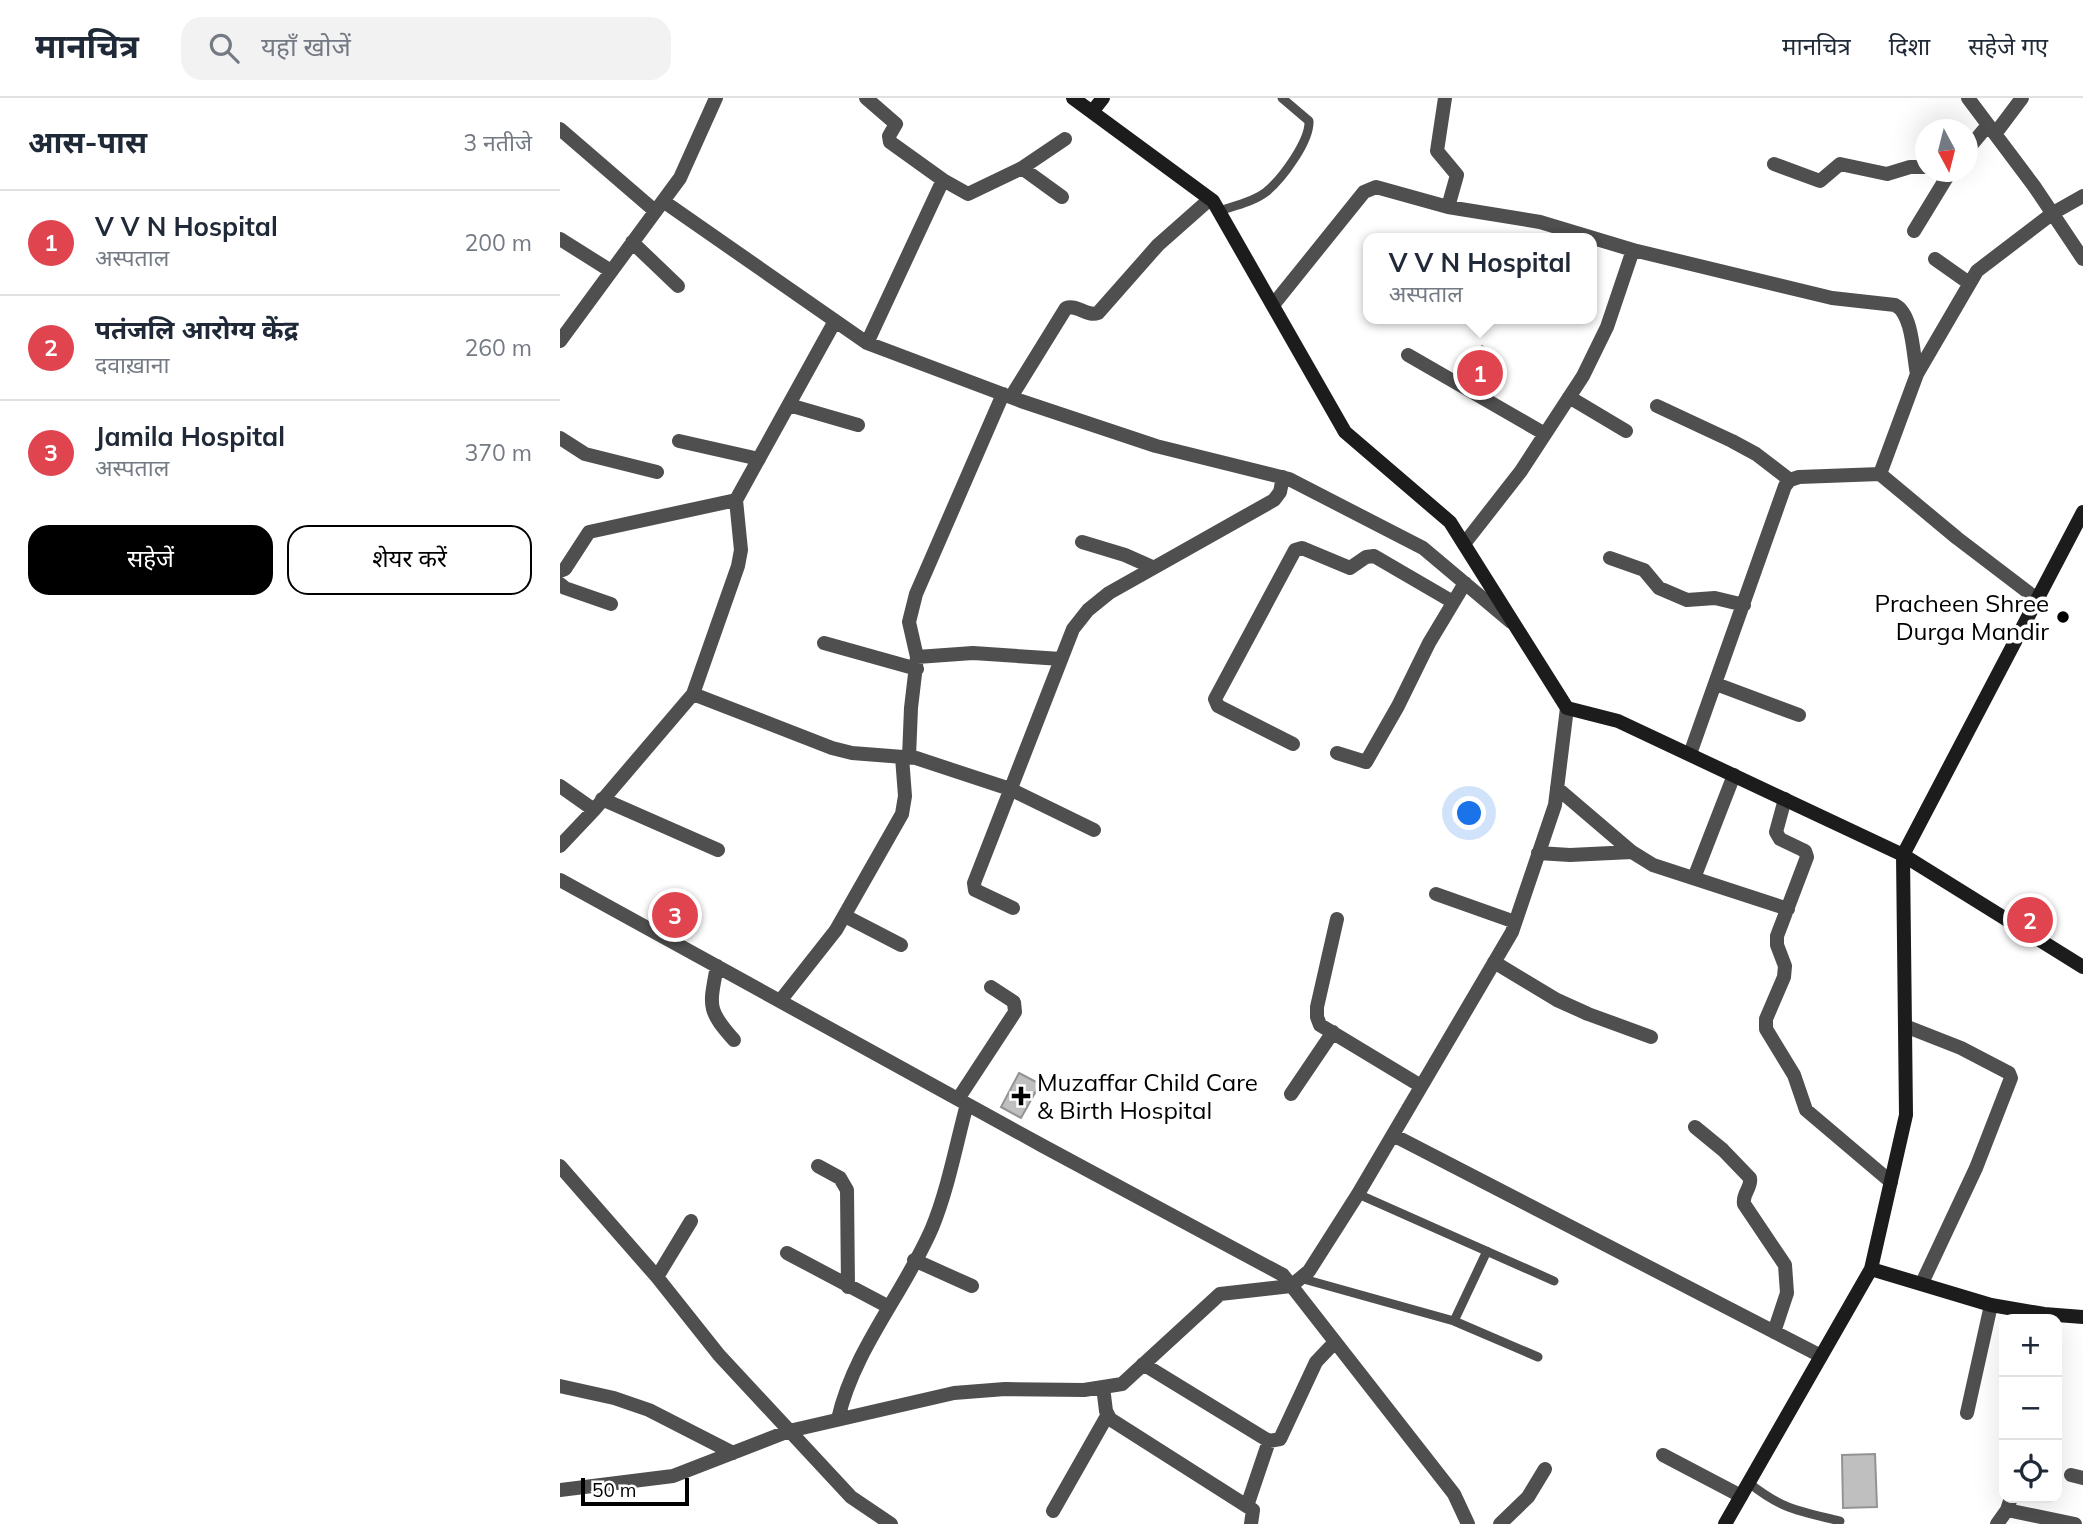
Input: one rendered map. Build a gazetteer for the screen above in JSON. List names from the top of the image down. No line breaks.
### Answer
{"places":{"other":["Pracheen Shree Durga Mandir"],"health":["Muzaffar Child Care & Birth Hospital"]},"scale_bar":"50 m","north":"bottom","page":{"header":"मानचित्र","search":"यहाँ खोजें","nav":["मानचित्र","दिशा","सहेजे गए"],"heading":["आस-पास","3 नतीजे"],"list":[{"mark":"1","name":"V V N Hospital","note":"अस्पताल","value":"200 m"},{"mark":"2","name":"पतंजलि आरोग्य केंद्र","note":"दवाख़ाना","value":"260 m"},{"mark":"3","name":"Jamila Hospital","note":"अस्पताल","value":"370 m"}],"popup":["V V N Hospital","अस्पताल"],"pins":["1","3","2"],"buttons":["सहेजें","शेयर करें"],"map_buttons":["+","−"],"scale":"50 m"}}
